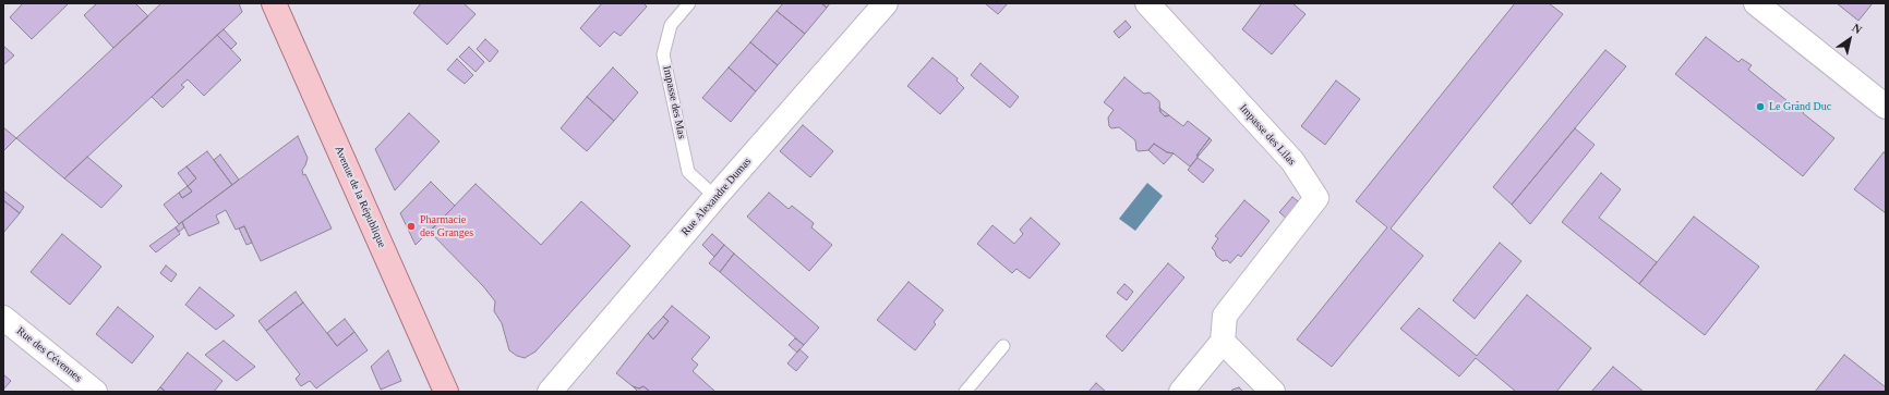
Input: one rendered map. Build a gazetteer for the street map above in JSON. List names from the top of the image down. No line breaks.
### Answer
{"streets":{"main road":["Avenue de la République"],"street":["Impasse des Lilas","Rue Alexandre Dumas","Rue des Cévennes"],"lane":["Impasse des Mas"]},"crossings":[["Impasse des Mas","Rue Alexandre Dumas"]],"places":["Le Grand Duc","Pharmacie des Granges"],"north":"top right"}
